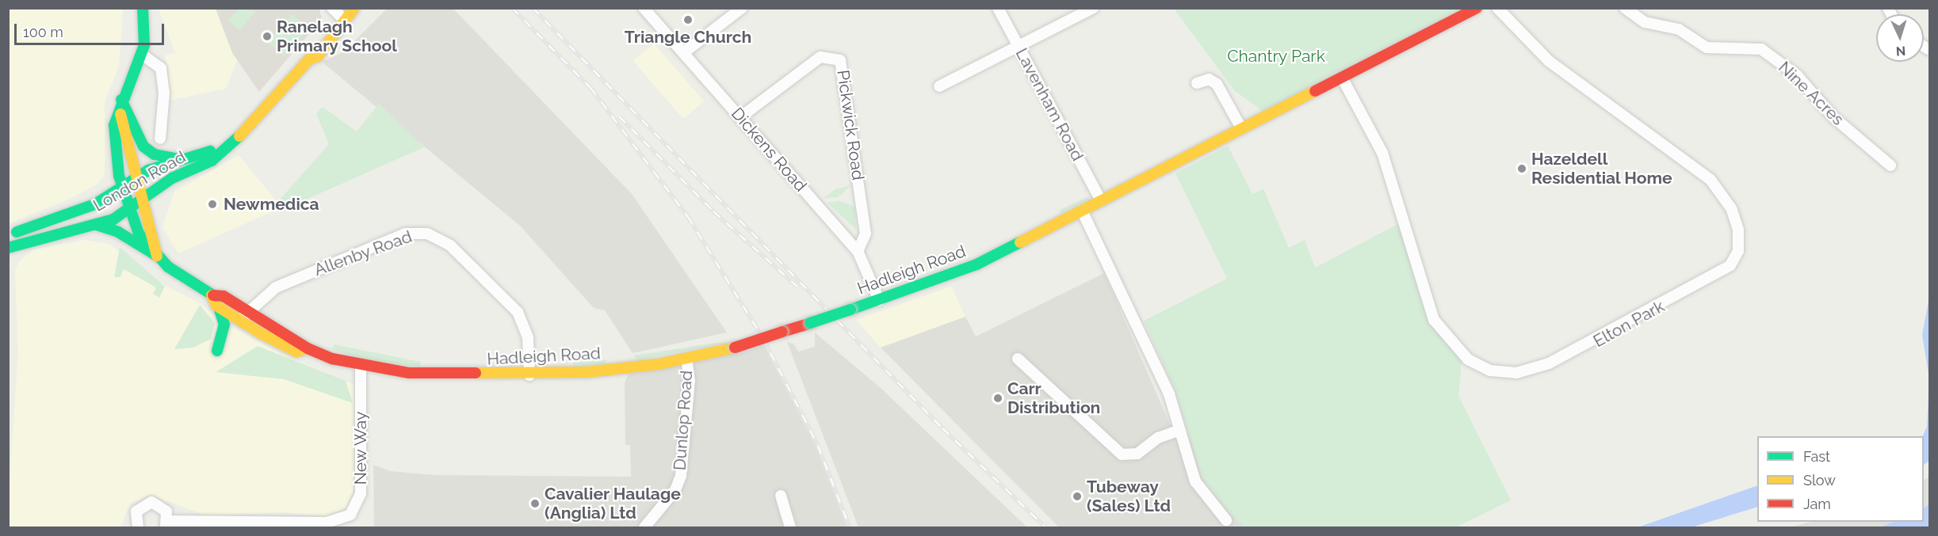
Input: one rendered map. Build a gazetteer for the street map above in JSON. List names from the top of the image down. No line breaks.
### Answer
{"streets":{"street":["Nine Acres","Lavenham Road","Pickwick Road","Dickens Road","London Road","Allenby Road","Hadleigh Road","Elton Park","Dunlop Road","New Way"]},"crossings":[["Lavenham Road","Hadleigh Road"],["Pickwick Road","Dickens Road"],["Dickens Road","Hadleigh Road"],["London Road","Hadleigh Road"],["Allenby Road","Hadleigh Road"],["Hadleigh Road","Elton Park"],["Hadleigh Road","Dunlop Road"],["Hadleigh Road","New Way"]],"parks":["Chantry Park"],"places":["Triangle Church","Ranelagh Primary School","Hazeldell Residential Home","Newmedica","Carr Distribution","Tubeway (Sales) Ltd","Cavalier Haulage (Anglia) Ltd"],"legend":["Fast","Slow","Jam"],"scale_bar":"100 m","north":"bottom"}
